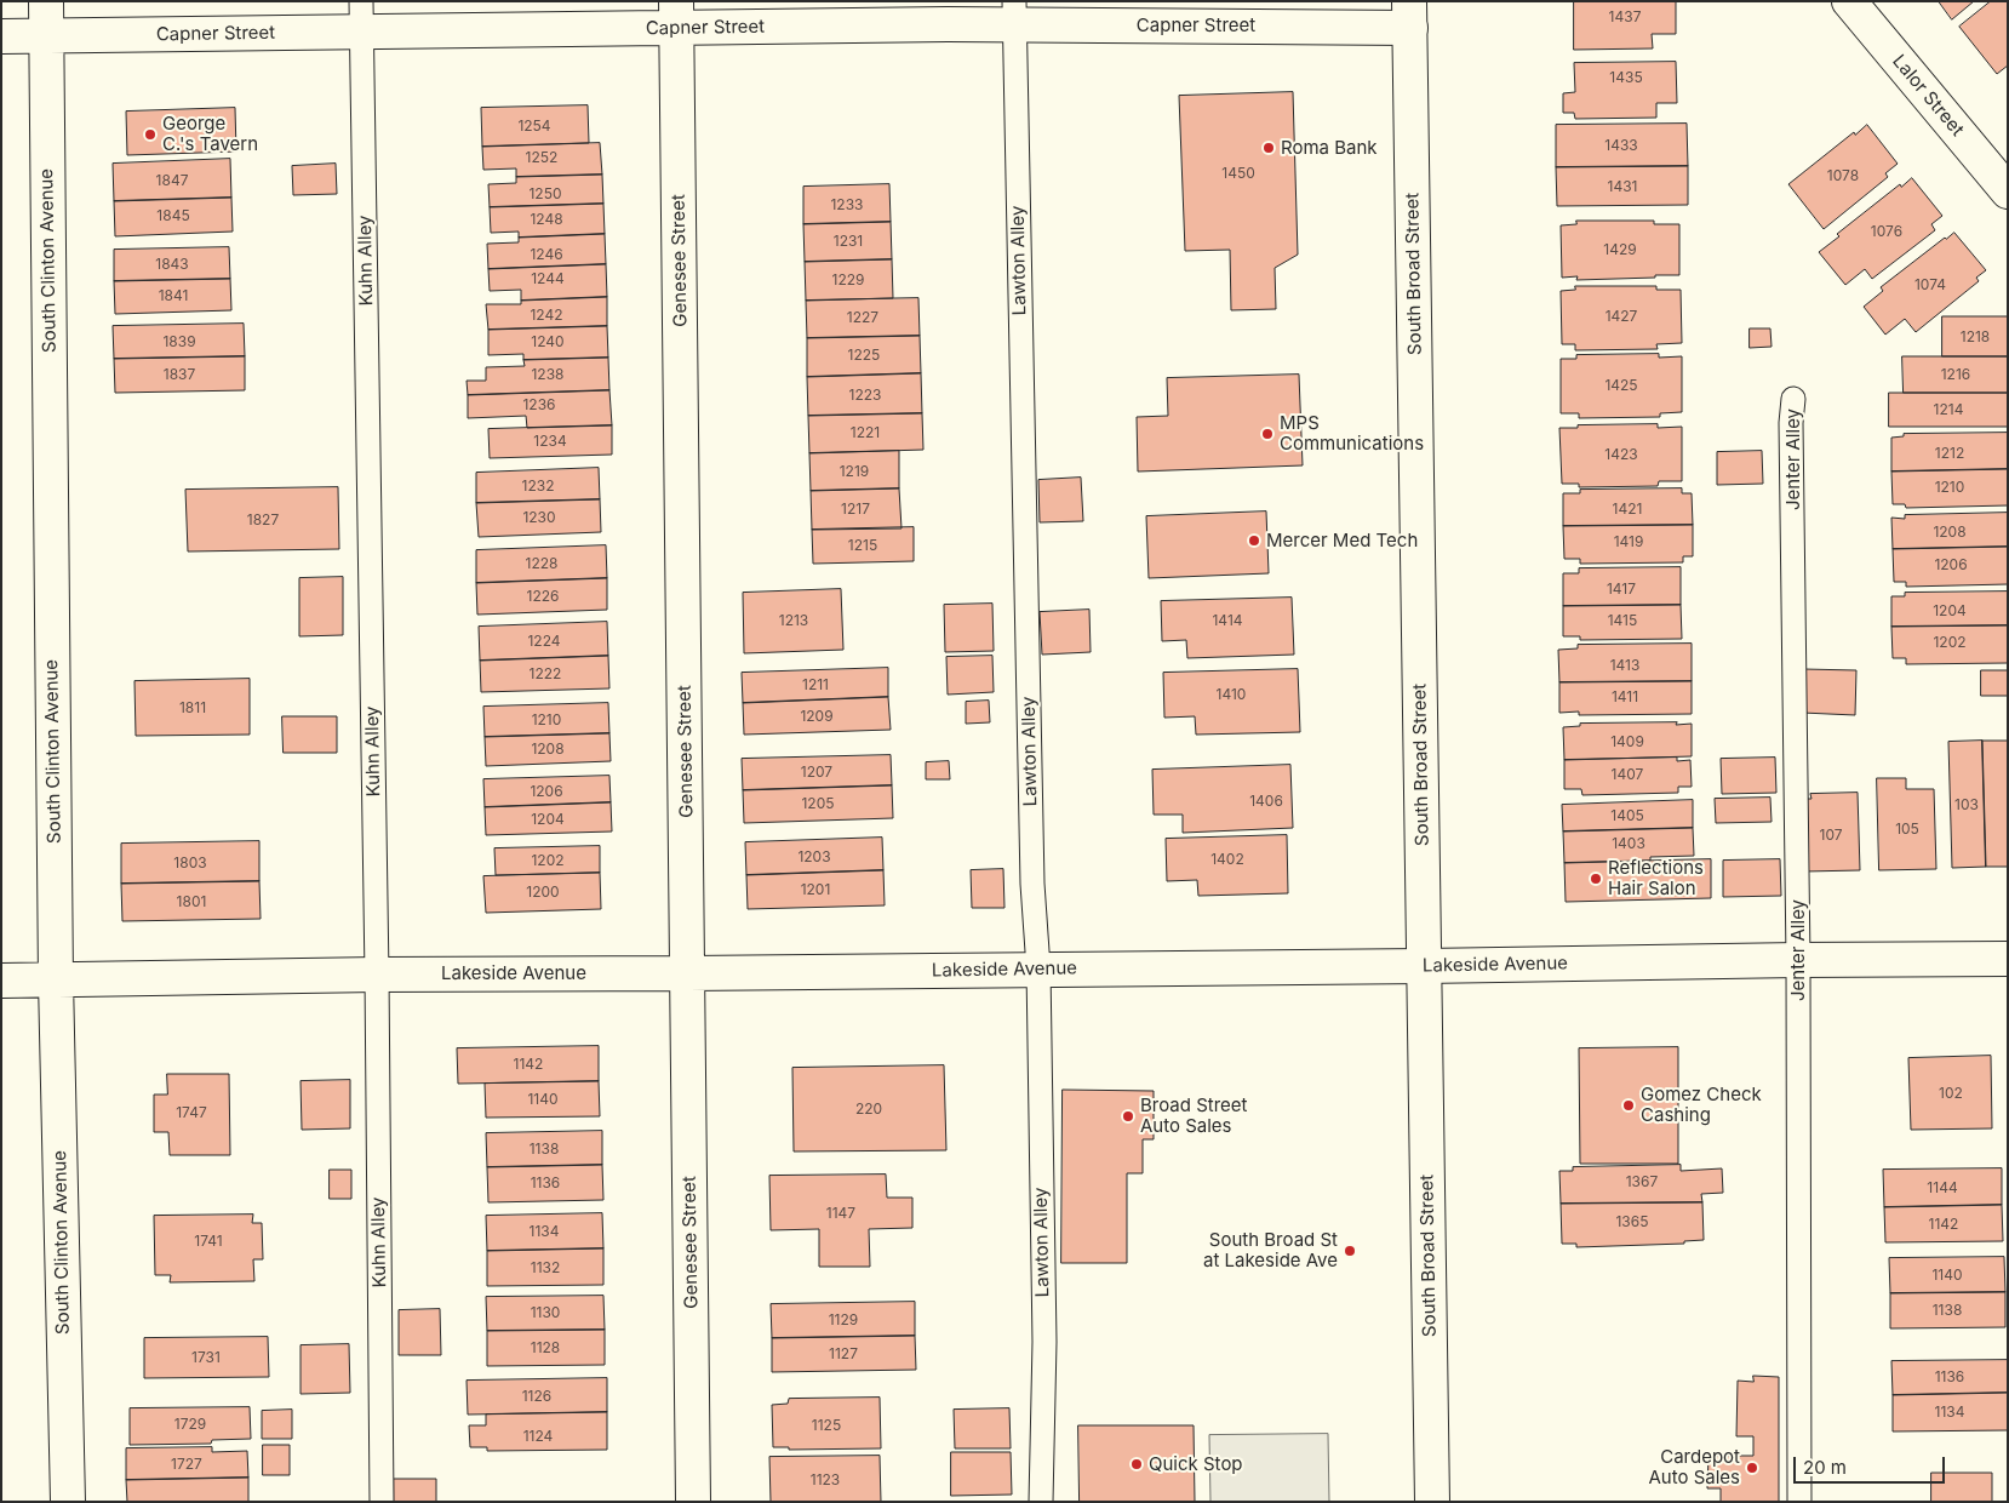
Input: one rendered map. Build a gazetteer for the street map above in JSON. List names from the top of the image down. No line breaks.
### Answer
{"streets":{"street":["Capner Street","Lalor Street","South Clinton Avenue","Genesee Street","South Broad Street","Lakeside Avenue"],"lane":["Kuhn Alley","Lawton Alley","Jenter Alley"]},"crossings":[["Capner Street","South Clinton Avenue"],["Capner Street","Kuhn Alley"],["Capner Street","Genesee Street"],["Capner Street","Lawton Alley"],["Capner Street","South Broad Street"],["South Clinton Avenue","Lakeside Avenue"],["Kuhn Alley","Lakeside Avenue"],["Genesee Street","Lakeside Avenue"],["Lawton Alley","Lakeside Avenue"],["South Broad Street","Lakeside Avenue"],["Jenter Alley","Lakeside Avenue"]],"places":["George C.'s Tavern","Roma Bank","MPS Communications","Mercer Med Tech","Reflections Hair Salon","Gomez Check Cashing","Broad Street Auto Sales","South Broad St at Lakeside Ave","Quick Stop","Cardepot Auto Sales"],"house_numbers":["1437","1435","1254","1433","1252","1450","1078","1847","1431","1250","1233","1845","1248","1076","1231","1429","1246","1843","1244","1229","1074","1841","1242","1427","1227","1218","1839","1240","1225","1837","1238","1216","1425","1223","1236","1214","1221","1234","1212","1423","1219","1232","1210","1217","1421","1230","1827","1208","1419","1215","1228","1206","1417","1226","1204","1213","1414","1415","1224","1202","1413","1222","1211","1410","1411","1811","1209","1210","1409","1208","1207","1407","1206","1406","1205","103","1405","1204","105","107","1403","1203","1402","1202","1803","1201","1200","1801","1142","102","1140","220","1747","1138","1367","1136","1144","1147","1365","1142","1134","1741","1132","1140","1138","1130","1129","1128","1127","1731","1136","1126","1134","1729","1125","1124","1727","1123"],"scale_bar":"20 m"}
